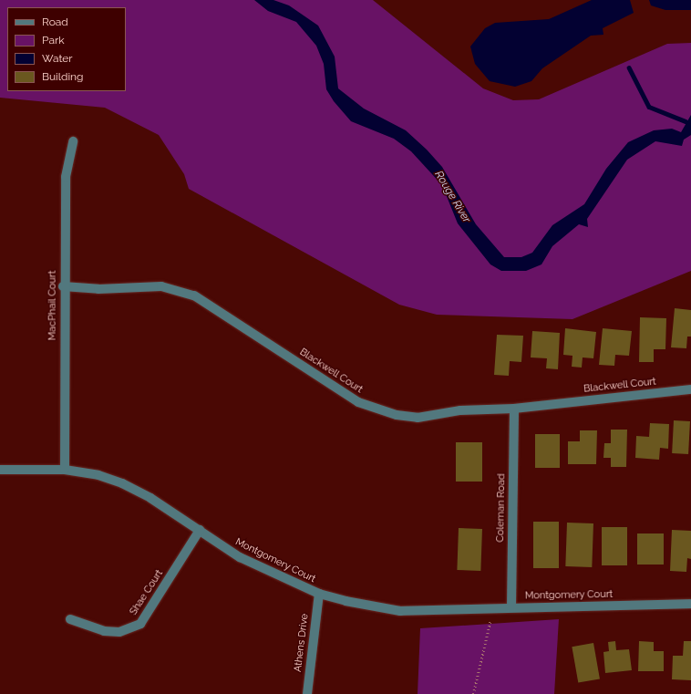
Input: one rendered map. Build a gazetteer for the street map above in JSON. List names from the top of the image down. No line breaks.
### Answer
{"streets":{"street":["MacPhail Court","Blackwell Court","Coleman Road","Montgomery Court","Shae Court","Athens Drive"]},"crossings":[["MacPhail Court","Blackwell Court"],["MacPhail Court","Montgomery Court"],["Blackwell Court","Coleman Road"],["Coleman Road","Montgomery Court"],["Montgomery Court","Shae Court"],["Montgomery Court","Athens Drive"]],"water":["Rouge River"],"legend":["Road","Park","Water","Building"]}
